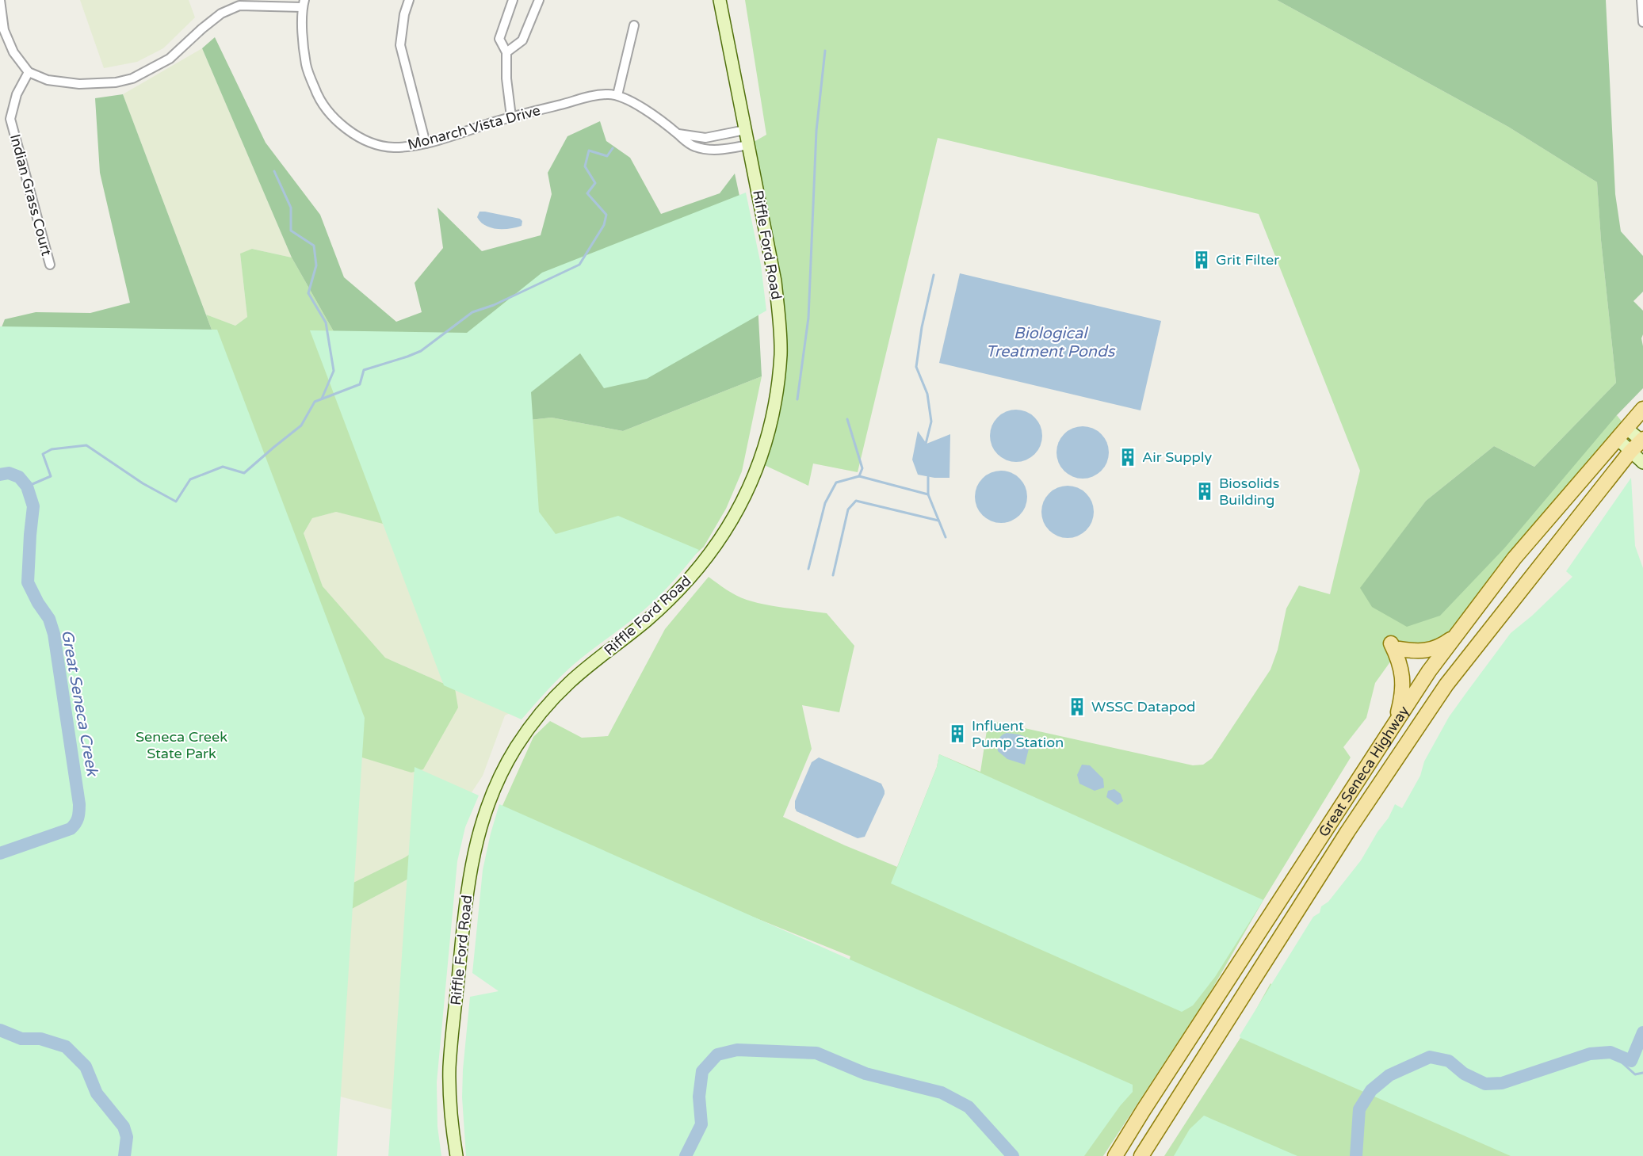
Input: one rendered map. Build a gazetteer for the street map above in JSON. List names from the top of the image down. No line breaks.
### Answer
{"streets":{"main road":["Great Seneca Highway"],"street":["Monarch Vista Drive","Indian Grass Court","Riffle Ford Road"]},"crossings":[["Monarch Vista Drive","Riffle Ford Road"]],"water":["Biological Treatment Ponds","Great Seneca Creek"],"parks":["Seneca Creek State Park"],"places":{"building":["Grit Filter","Air Supply","Biosolids Building","WSSC Datapod","Influent Pump Station"]}}
